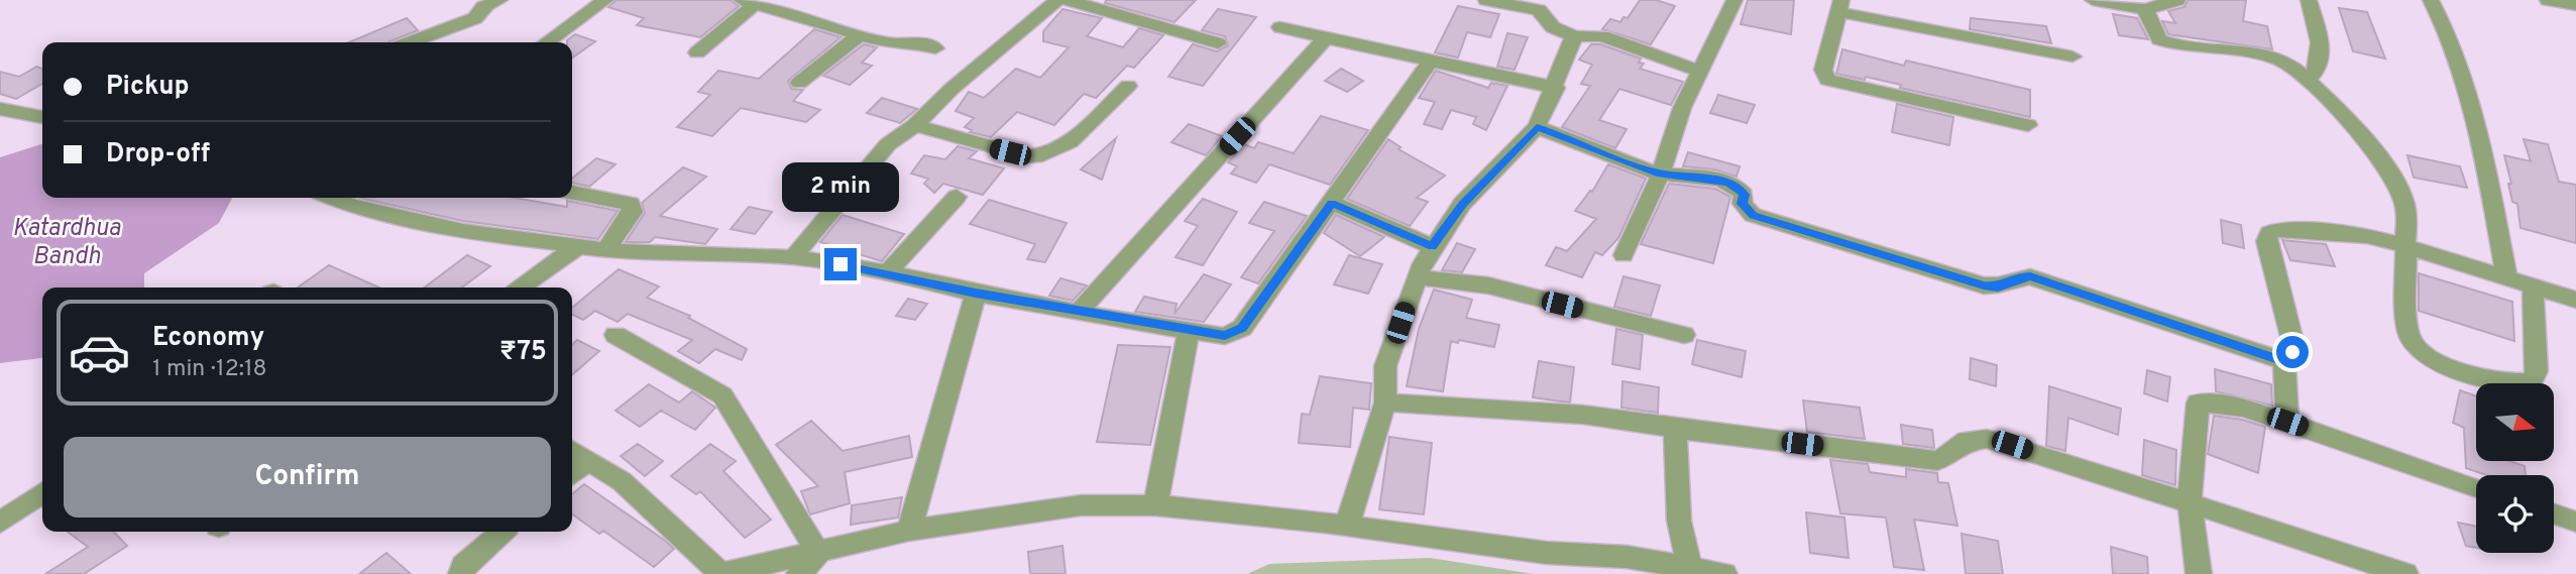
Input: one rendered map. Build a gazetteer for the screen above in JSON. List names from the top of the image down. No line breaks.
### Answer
{"water":["Katardhua Bandh"],"north":"right","page":{"banner":["Pickup","Drop-off"],"bubble":"2 min","list":[{"name":"Economy","note":"1 min · 12:18","value":"₹75"}],"buttons":"Confirm"}}
